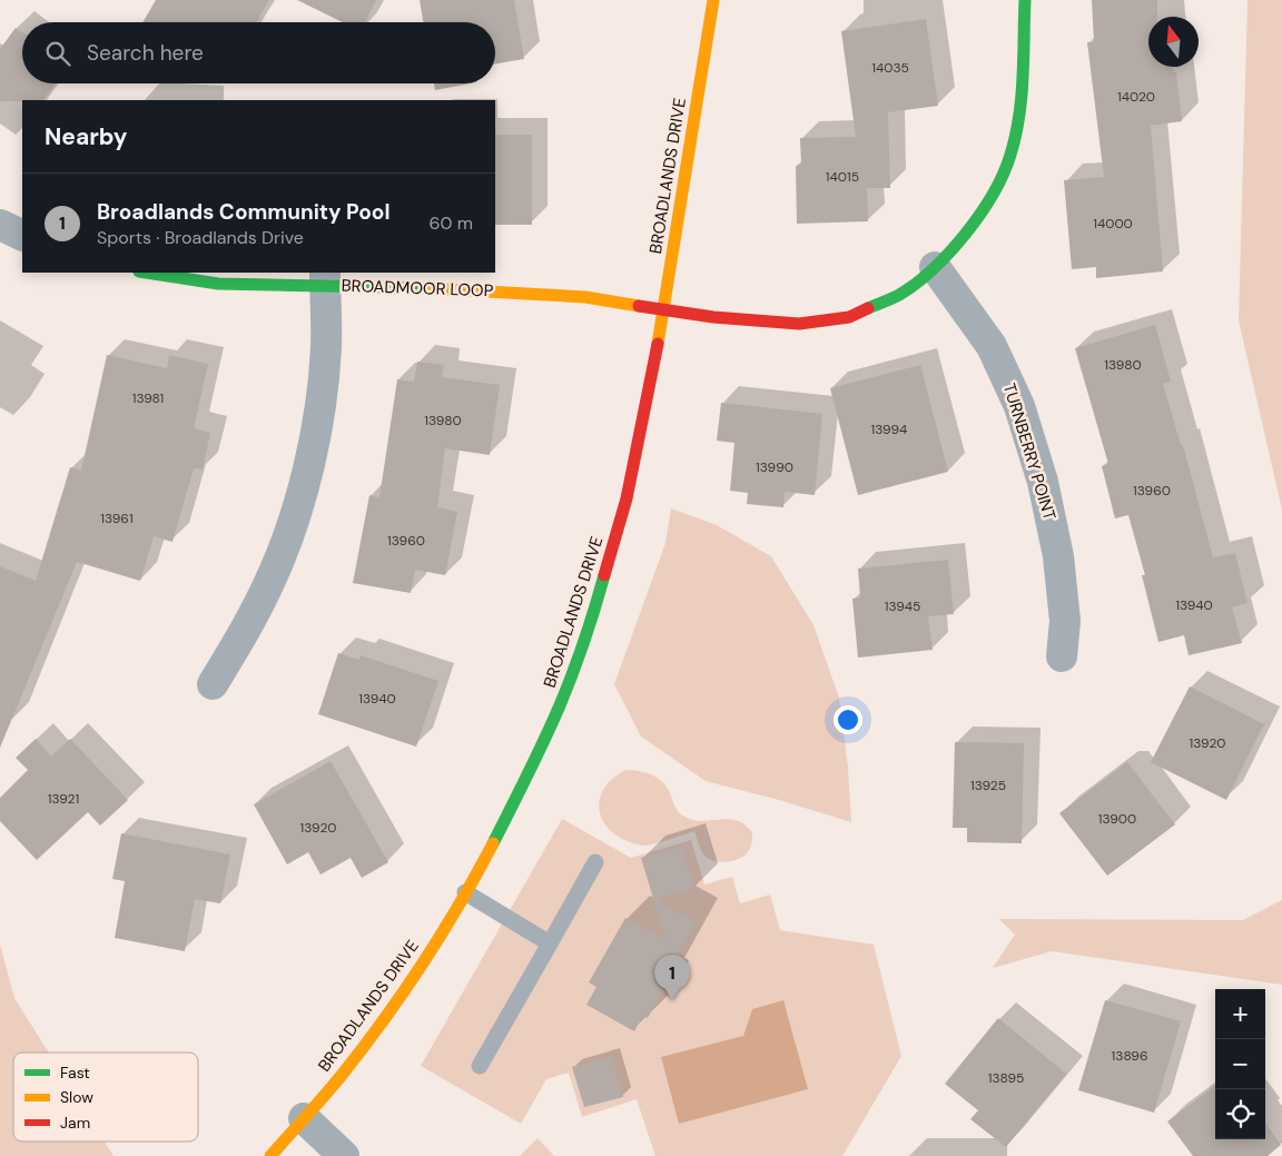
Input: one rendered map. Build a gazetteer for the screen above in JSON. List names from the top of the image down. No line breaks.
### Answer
{"streets":{"street":["BROADLANDS DRIVE","BROADMOOR LOOP","TURNBERRY POINT"]},"crossings":[["BROADLANDS DRIVE","BROADMOOR LOOP"],["BROADMOOR LOOP","TURNBERRY POINT"]],"house_numbers":["14035","14020","14015","14000","13980","13981","13980","13994","13990","13960","13961","13960","13940","13945","13940","13920","13925","13921","13900","13920","13896","13895"],"legend":["Fast","Slow","Jam"],"north":"top","page":{"search":"Search here","heading":"Nearby","list":[{"mark":"1","name":"Broadlands Community Pool","note":"Sports · Broadlands Drive","value":"60 m"}],"pins":"1","map_buttons":["+","−"]}}
